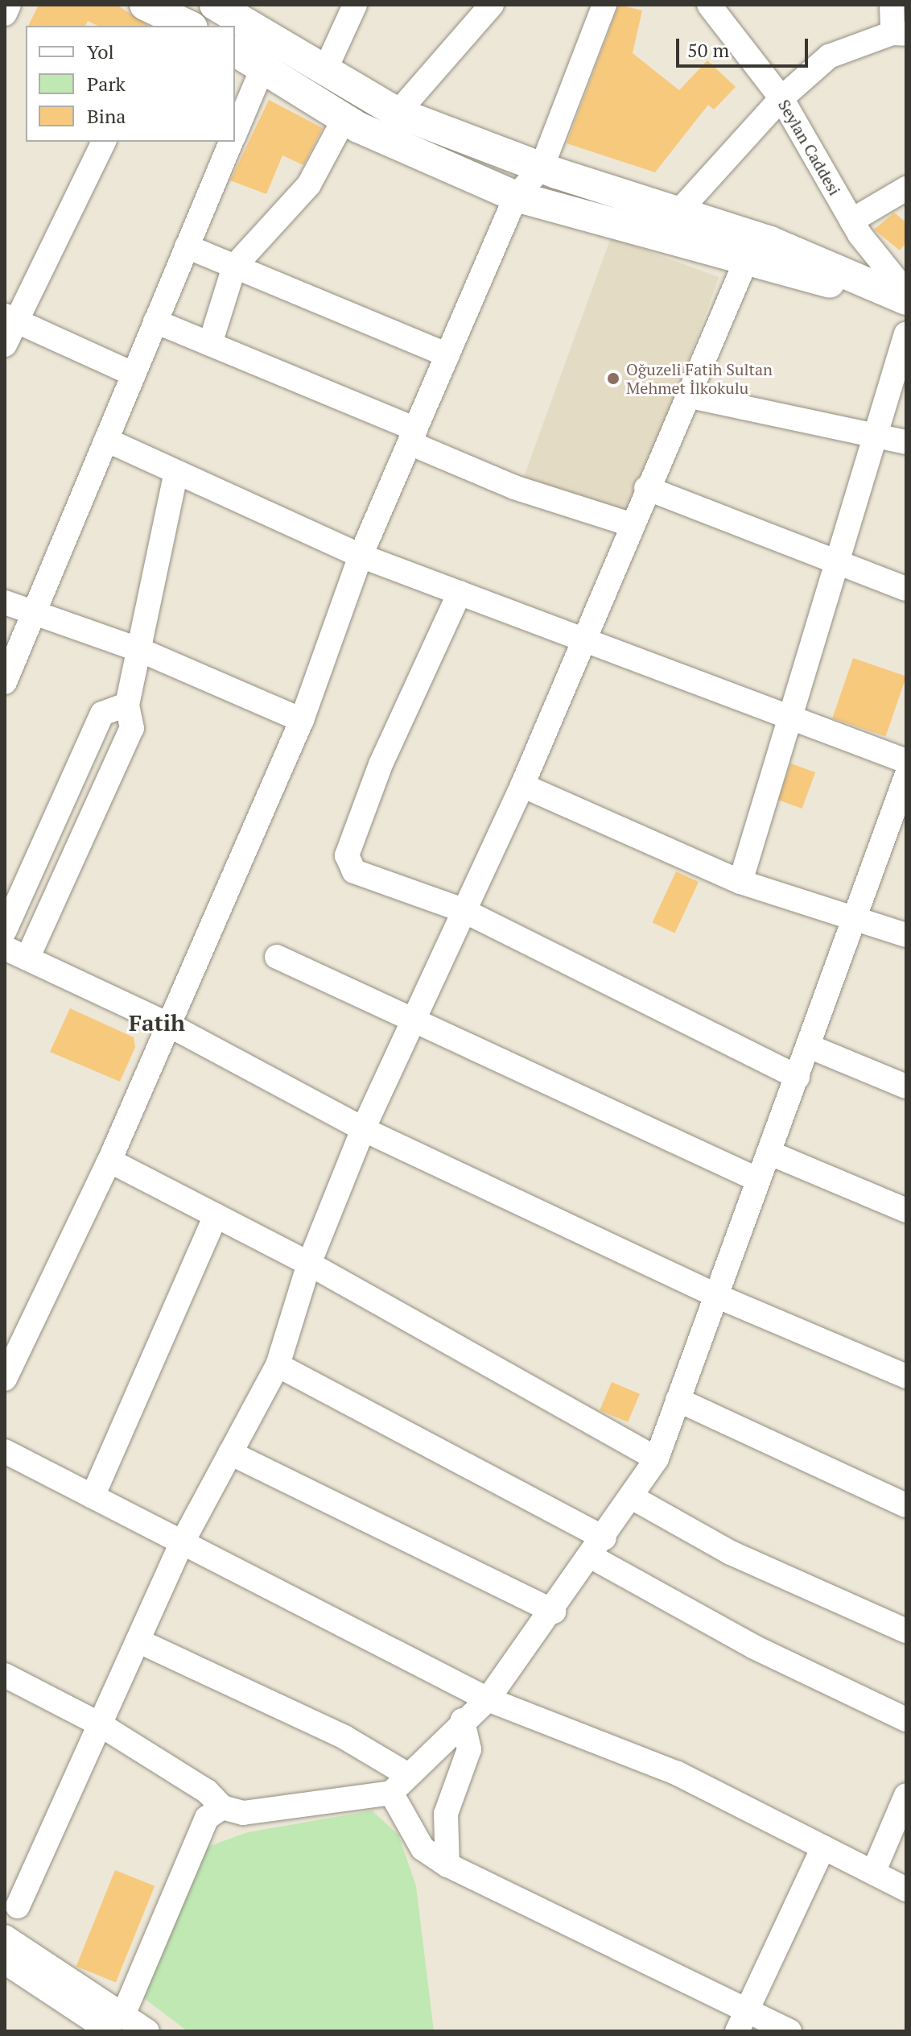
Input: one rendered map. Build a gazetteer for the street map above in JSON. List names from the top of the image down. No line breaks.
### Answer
{"streets":{"street":["Seylan Caddesi"]},"districts":["Fatih"],"places":["Oğuzeli Fatih Sultan Mehmet İlkokulu"],"legend":["Yol","Park","Bina"],"scale_bar":"50 m"}
